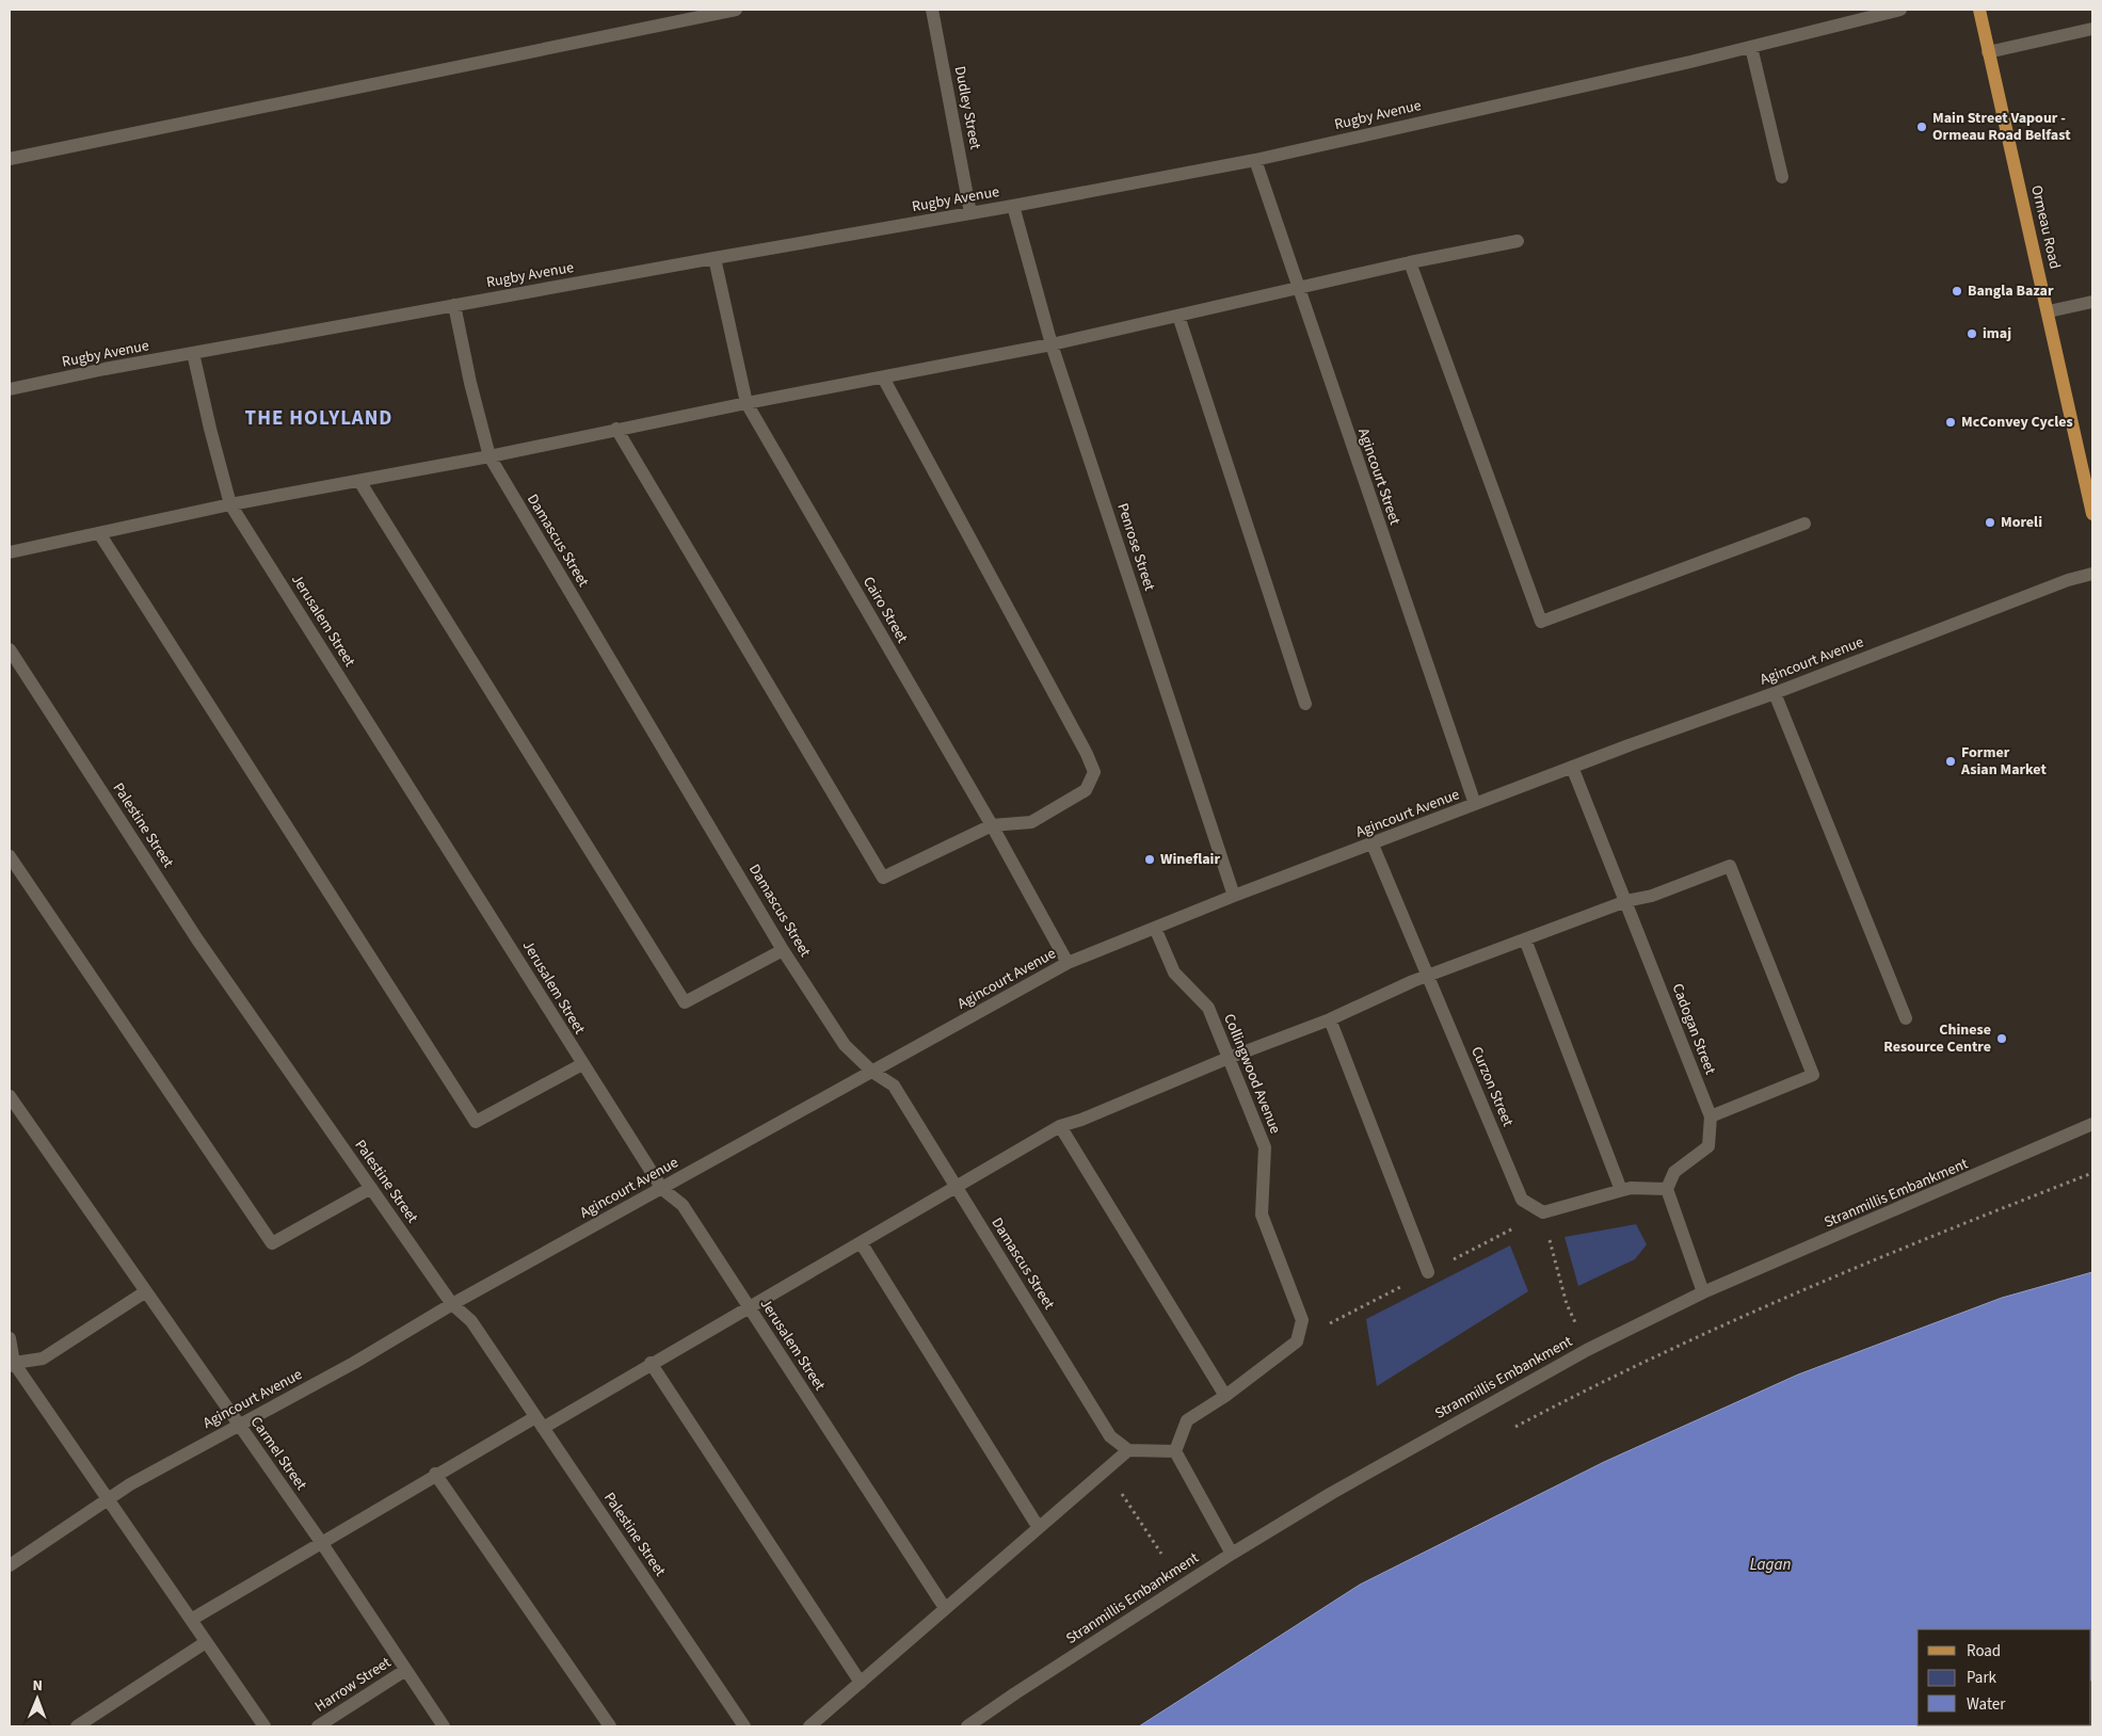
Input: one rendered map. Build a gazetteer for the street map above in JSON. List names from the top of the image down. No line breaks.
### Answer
{"streets":{"main road":["Ormeau Road"],"street":["Dudley Street","Rugby Avenue","Agincourt Street","Damascus Street","Penrose Street","Cairo Street","Jerusalem Street","Agincourt Avenue","Palestine Street","Cadogan Street","Collingwood Avenue","Curzon Street","Stranmillis Embankment","Carmel Street","Harrow Street"]},"crossings":[["Dudley Street","Rugby Avenue"],["Rugby Avenue","Agincourt Street"],["Rugby Avenue","Damascus Street"],["Rugby Avenue","Penrose Street"],["Rugby Avenue","Cairo Street"],["Rugby Avenue","Jerusalem Street"],["Agincourt Street","Agincourt Avenue"],["Damascus Street","Agincourt Avenue"],["Penrose Street","Agincourt Avenue"],["Cairo Street","Agincourt Avenue"],["Jerusalem Street","Agincourt Avenue"],["Agincourt Avenue","Palestine Street"],["Agincourt Avenue","Cadogan Street"],["Agincourt Avenue","Collingwood Avenue"],["Agincourt Avenue","Curzon Street"],["Agincourt Avenue","Carmel Street"],["Carmel Street","Harrow Street"]],"districts":["THE HOLYLAND"],"water":["Lagan"],"places":["Main Street Vapour - Ormeau Road Belfast","Bangla Bazar","imaj","McConvey Cycles","Moreli","Former Asian Market","Wineflair","Chinese Resource Centre"],"legend":["Road","Park","Water"],"north":"top"}
